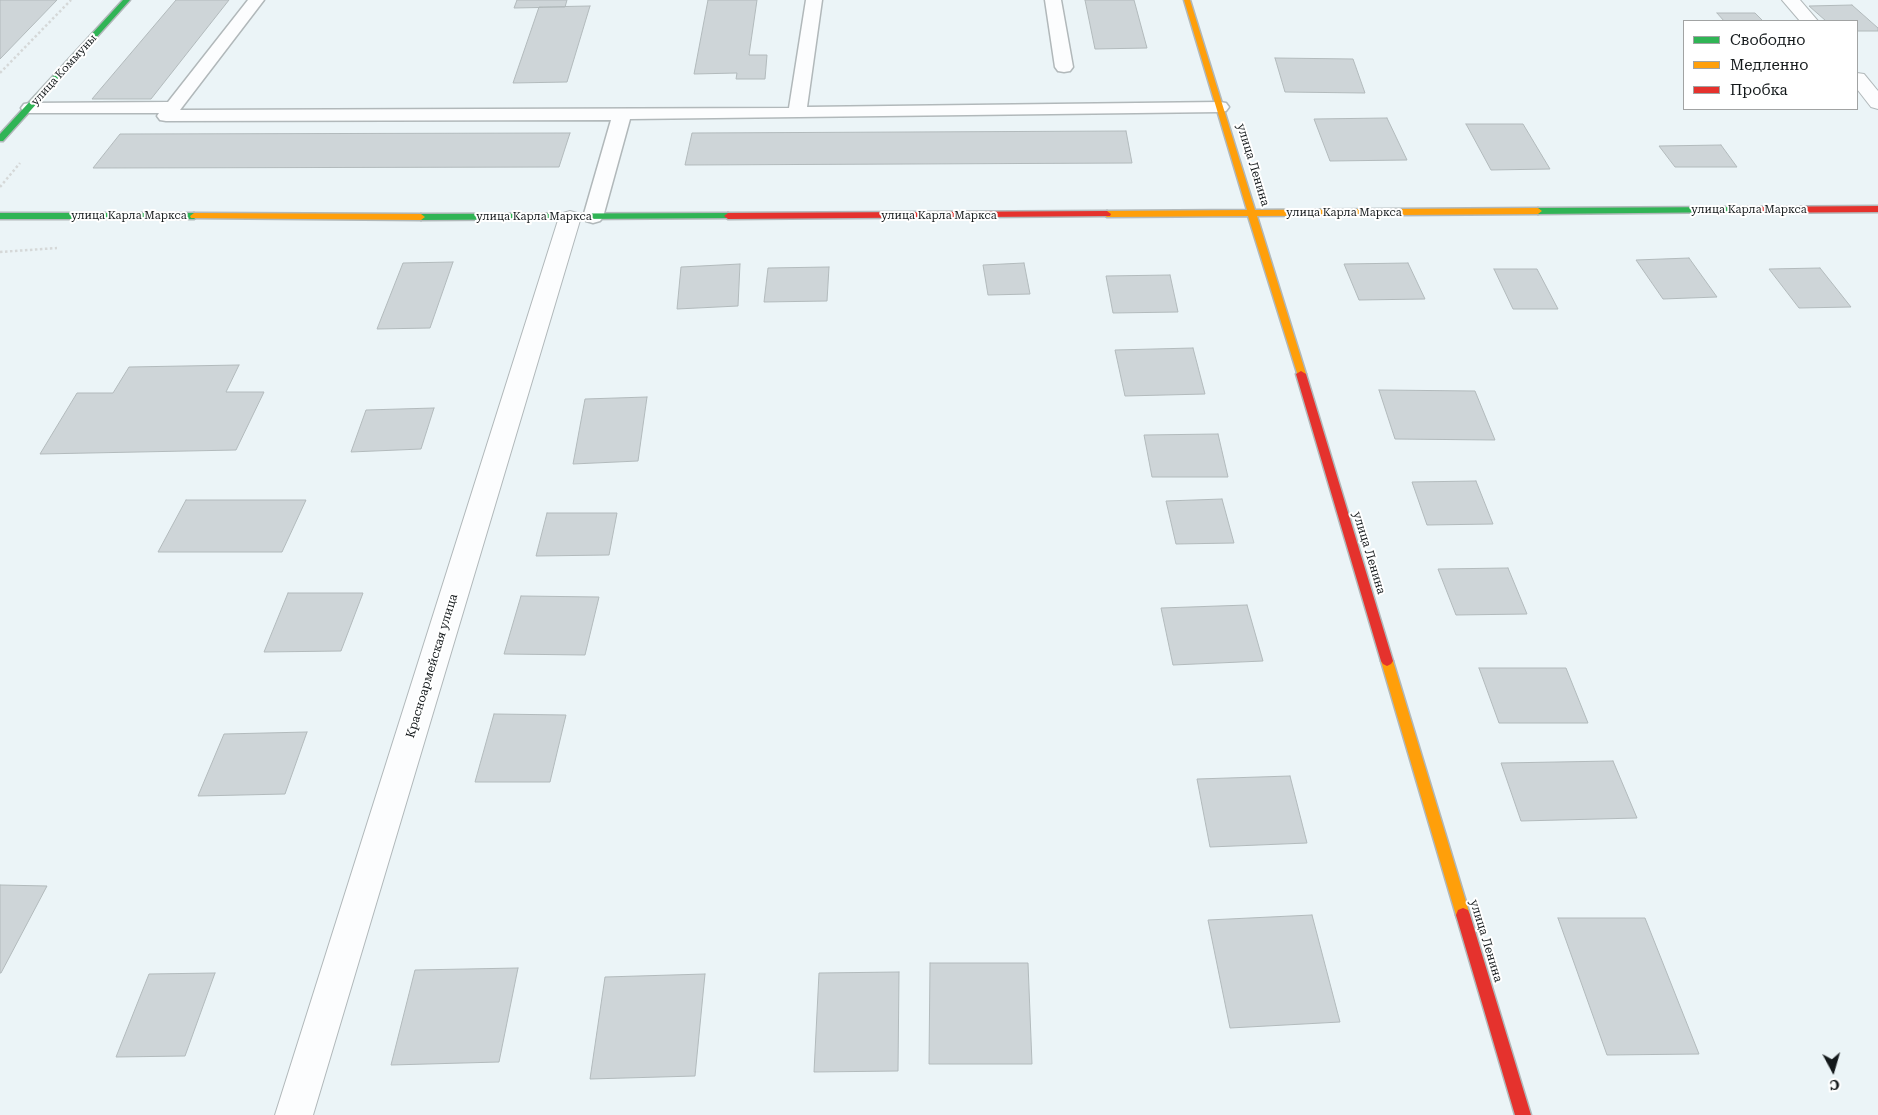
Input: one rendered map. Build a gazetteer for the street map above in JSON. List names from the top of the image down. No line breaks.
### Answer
{"streets":{"street":["улица Коммуны","улица Ленина","улица Карла Маркса","Красноармейская улица"]},"crossings":[["улица Ленина","улица Карла Маркса"],["улица Карла Маркса","Красноармейская улица"]],"legend":["Свободно","Медленно","Пробка"],"north":"bottom"}
